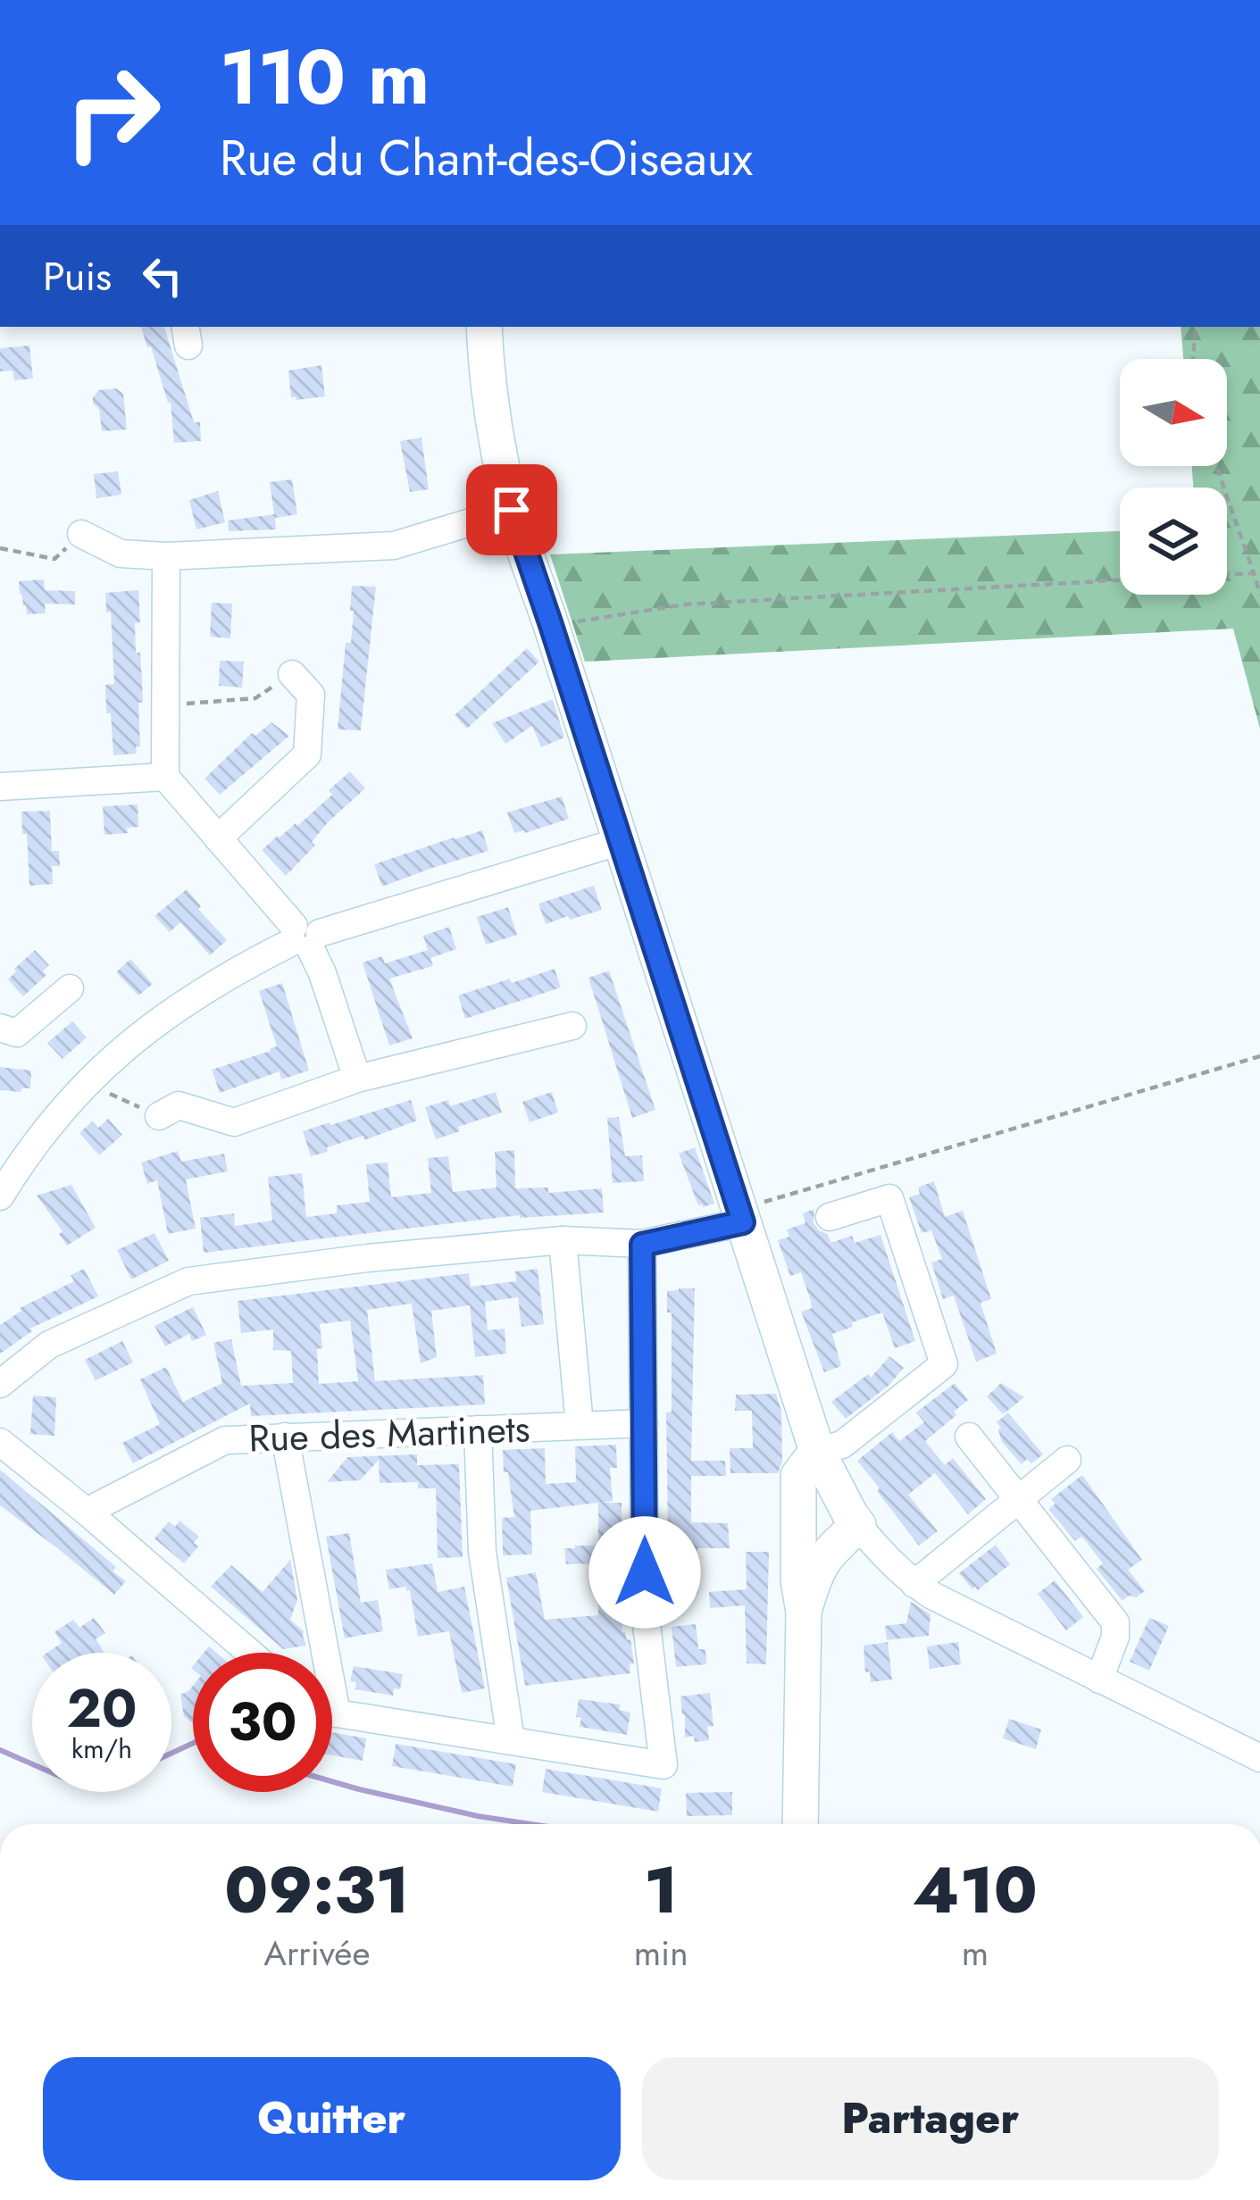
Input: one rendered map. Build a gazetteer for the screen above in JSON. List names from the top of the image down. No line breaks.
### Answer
{"streets":{"street":["Rue des Martinets"]},"north":"right","page":{"turn":["110 m","Rue du Chant-des-Oiseaux"],"then":"Puis","speed":"20 km/h","limit":"30","eta":["09:31","Arrivée","1","min","410","m"],"buttons":["Quitter","Partager"]}}
